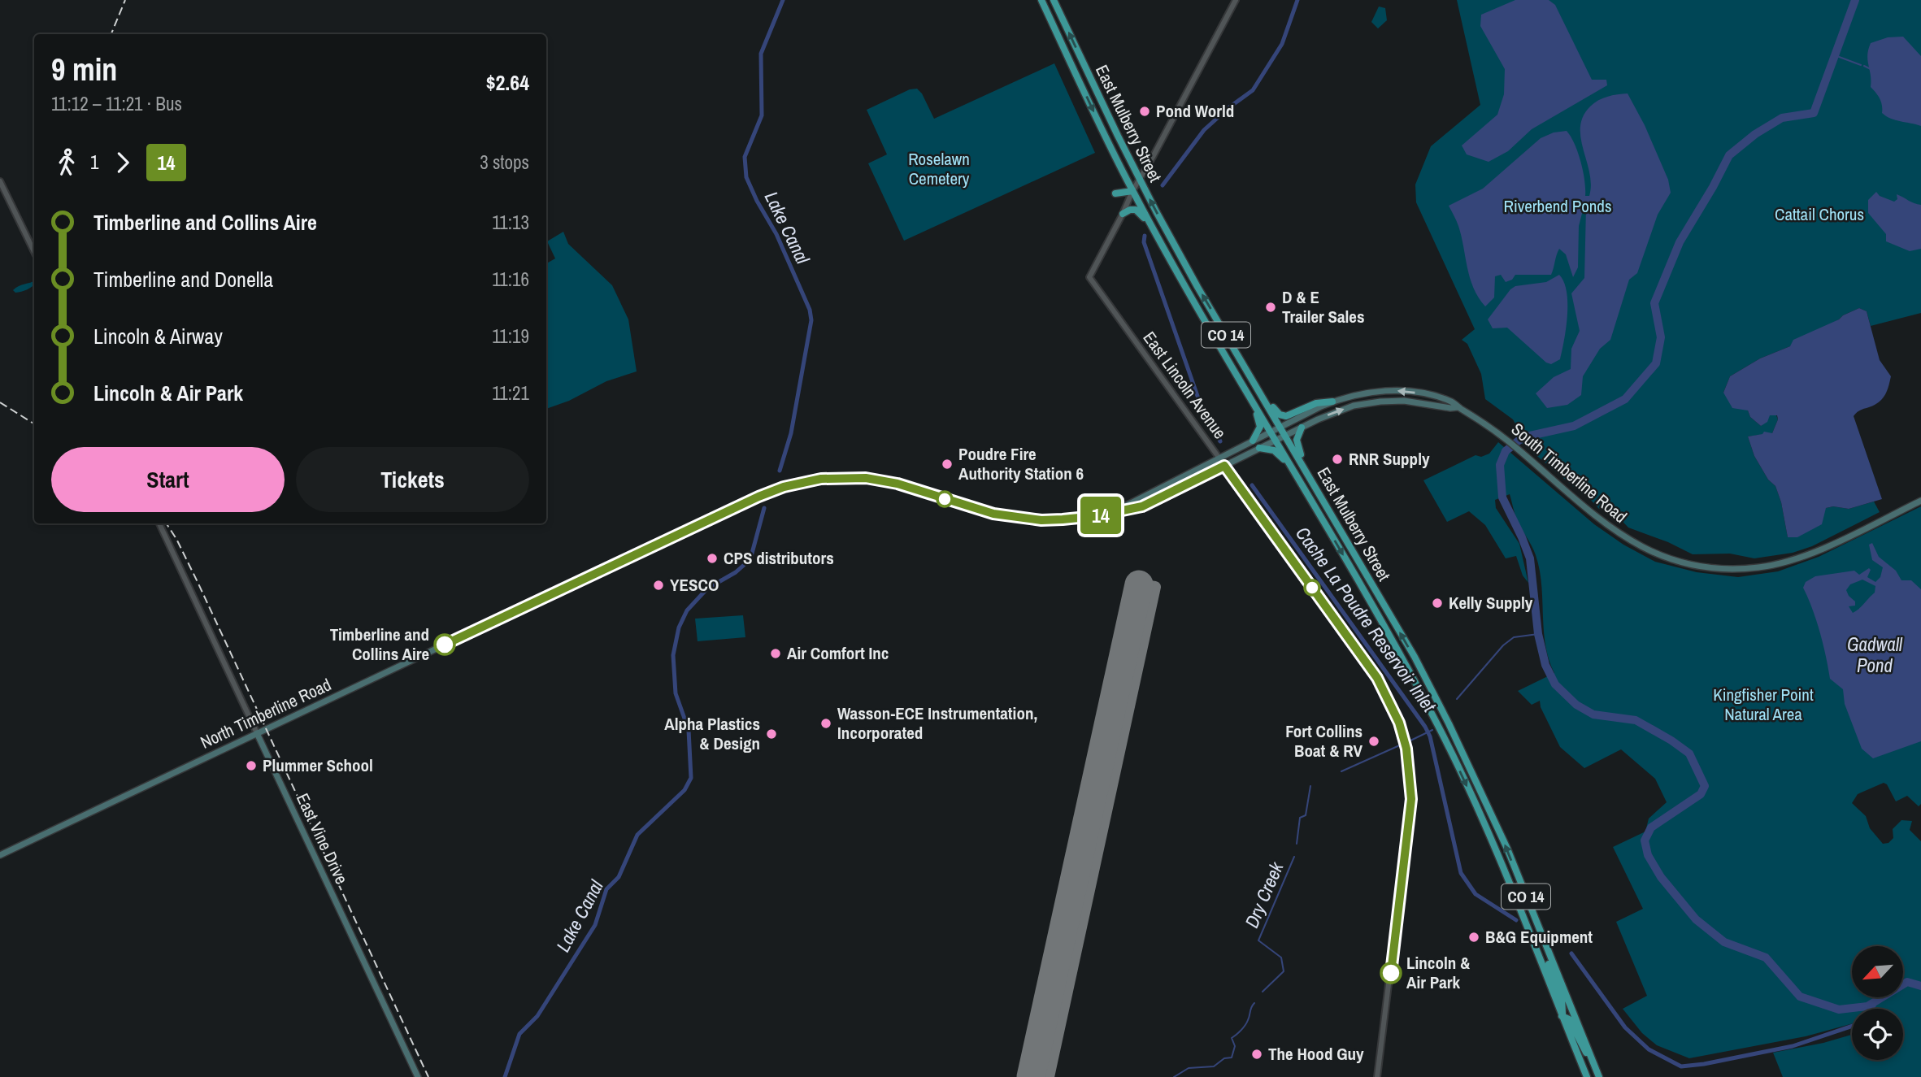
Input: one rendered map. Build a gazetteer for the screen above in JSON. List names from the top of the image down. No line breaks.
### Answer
{"streets":{"highway":["East Mulberry Street","CO 14"],"main road":["South Timberline Road","North Timberline Road","East Vine Drive"],"street":["East Lincoln Avenue"]},"crossings":[["East Mulberry Street","South Timberline Road"],["East Lincoln Avenue","South Timberline Road"],["South Timberline Road","North Timberline Road"],["North Timberline Road","East Vine Drive"]],"water":["Lake Canal","Cache La Poudre Reservoir Inlet","Gadwall Pond","Dry Creek"],"parks":["Roselawn Cemetery","Riverbend Ponds","Cattail Chorus","Kingfisher Point Natural Area"],"places":["Pond World","D & E Trailer Sales","RNR Supply","Poudre Fire Authority Station 6","CPS distributors","YESCO","Kelly Supply","Timberline and Collins Aire","Air Comfort Inc","Wasson-ECE Instrumentation, Incorporated","Alpha Plastics & Design","Fort Collins Boat & RV","Plummer School","B&G Equipment","Lincoln & Air Park","The Hood Guy"],"lines":["bus line 14"],"north":"bottom left","page":{"on_map":"14","heading":["9 min","11:12 – 11:21 · Bus","$2.64"],"legs":["1","14","3 stops"],"list":[{"name":"Timberline and Collins Aire","value":"11:13"},{"name":"Timberline and Donella","value":"11:16"},{"name":"Lincoln & Airway","value":"11:19"},{"name":"Lincoln & Air Park","value":"11:21"}],"buttons":["Start","Tickets"]}}
